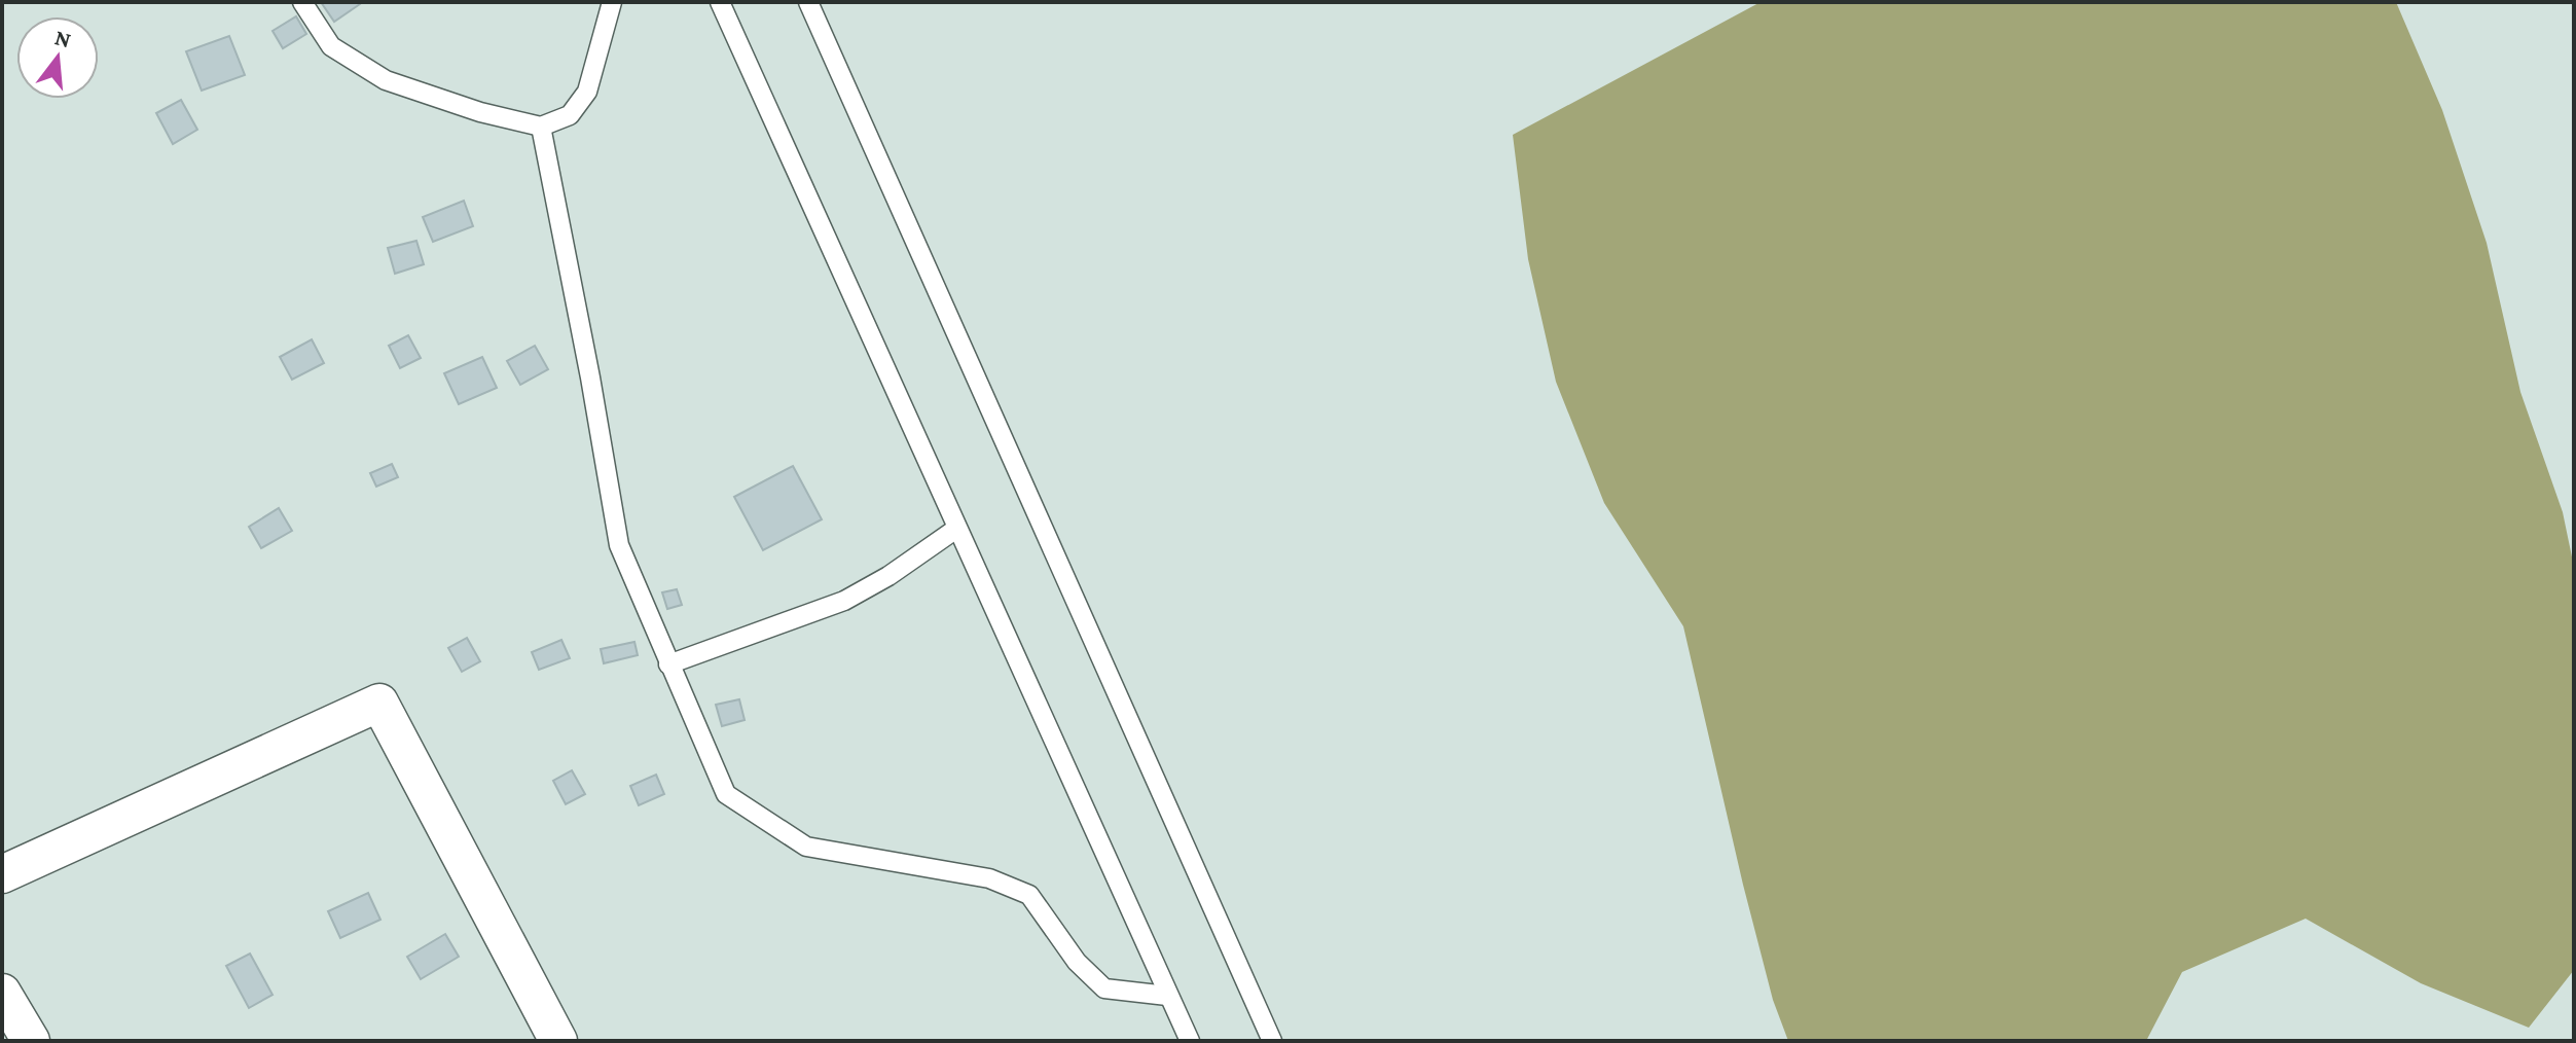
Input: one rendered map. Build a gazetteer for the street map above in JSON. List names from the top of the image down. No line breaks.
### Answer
{"north":"top"}
